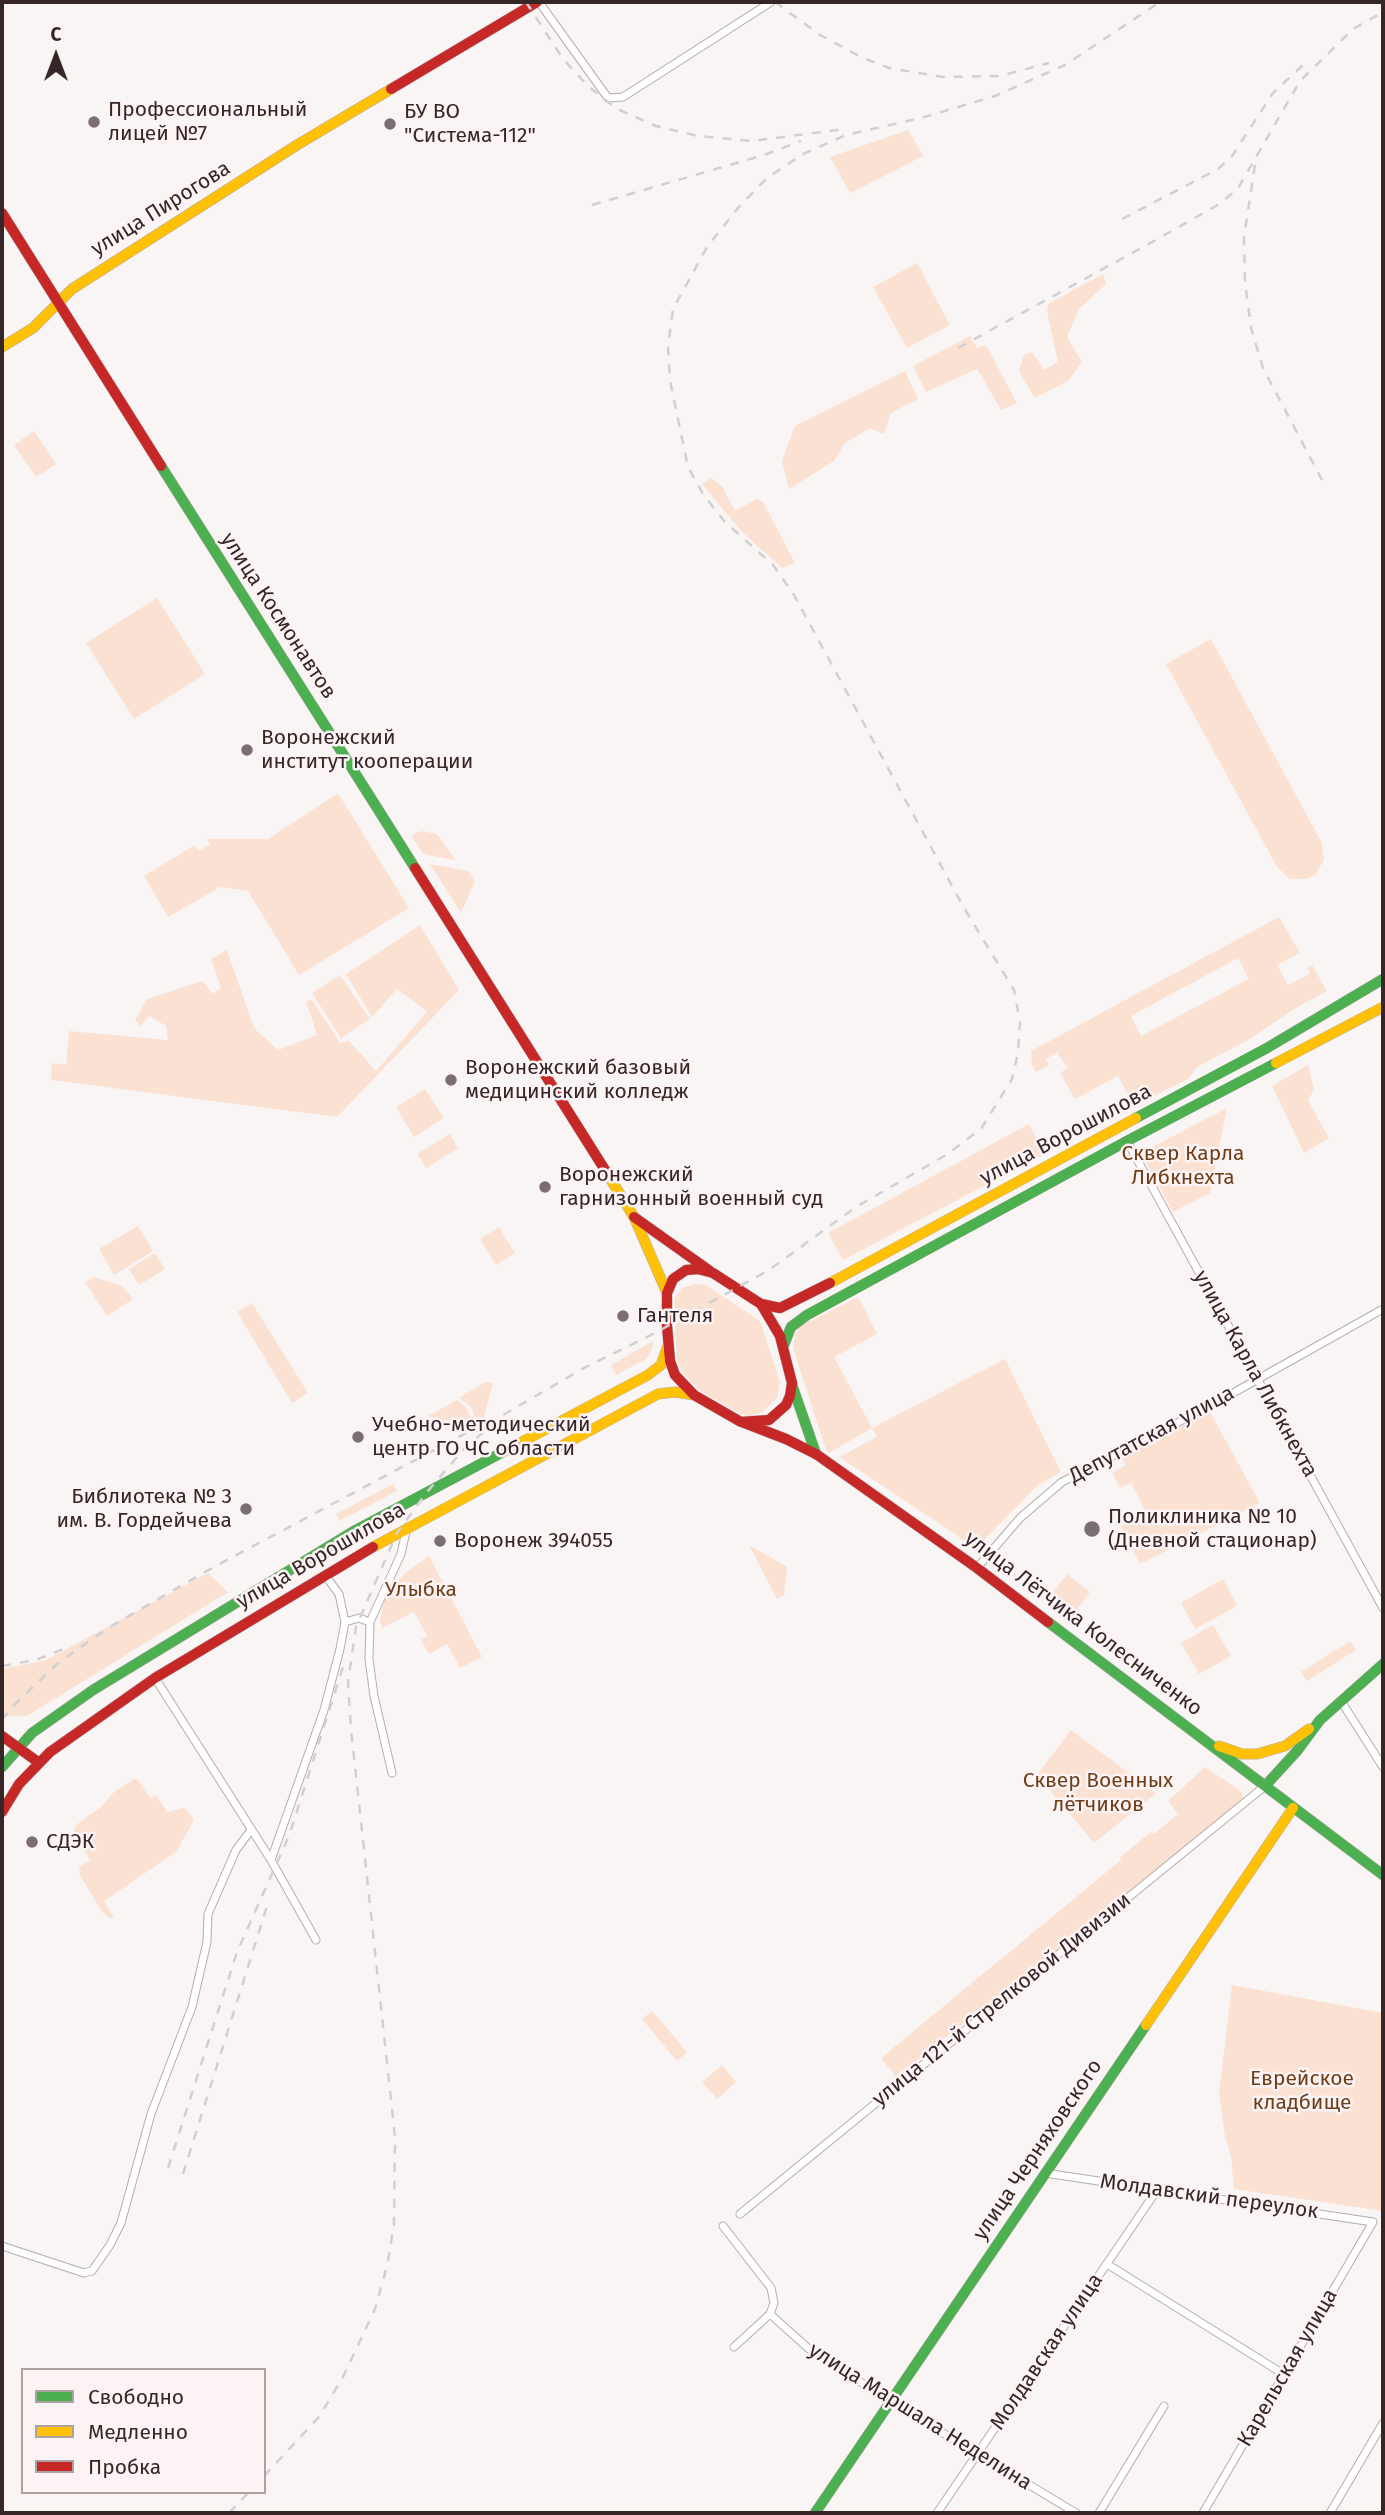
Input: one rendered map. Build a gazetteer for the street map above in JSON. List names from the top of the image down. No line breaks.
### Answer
{"streets":{"main road":["улица Пирогова","улица Космонавтов","улица Ворошилова","улица Лётчика Колесниченко","улица Черняховского"],"street":["улица Карла Либкнехта","Депутатская улица","улица 121-й Стрелковой Дивизии","Молдавский переулок","Молдавская улица","Карельская улица","улица Маршала Неделина"]},"crossings":[["улица Пирогова","улица Космонавтов"],["улица Космонавтов","улица Ворошилова"],["улица Космонавтов","улица Лётчика Колесниченко"],["улица Ворошилова","улица Карла Либкнехта"],["улица Ворошилова","улица Лётчика Колесниченко"],["улица Карла Либкнехта","Депутатская улица"],["Депутатская улица","улица Лётчика Колесниченко"],["улица Лётчика Колесниченко","улица 121-й Стрелковой Дивизии"],["улица Лётчика Колесниченко","улица Черняховского"],["улица Черняховского","Молдавский переулок"],["улица Черняховского","улица Маршала Неделина"],["Молдавский переулок","Молдавская улица"],["Молдавский переулок","Карельская улица"],["Молдавская улица","улица Маршала Неделина"]],"parks":["Сквер Карла Либкнехта","Улыбка","Сквер Военных лётчиков","Еврейское кладбище"],"places":["Профессиональный лицей №7","БУ ВО \"Система-112\"","Воронежский институт кооперации","Воронежский базовый медицинский колледж","Воронежский гарнизонный военный суд","Гантеля","Учебно-методический центр ГО ЧС области","Библиотека № 3 им. В. Гордейчева","Поликлиника № 10 (Дневной стационар)","Воронеж 394055","СДЭК"],"legend":["Свободно","Медленно","Пробка"],"north":"top"}
